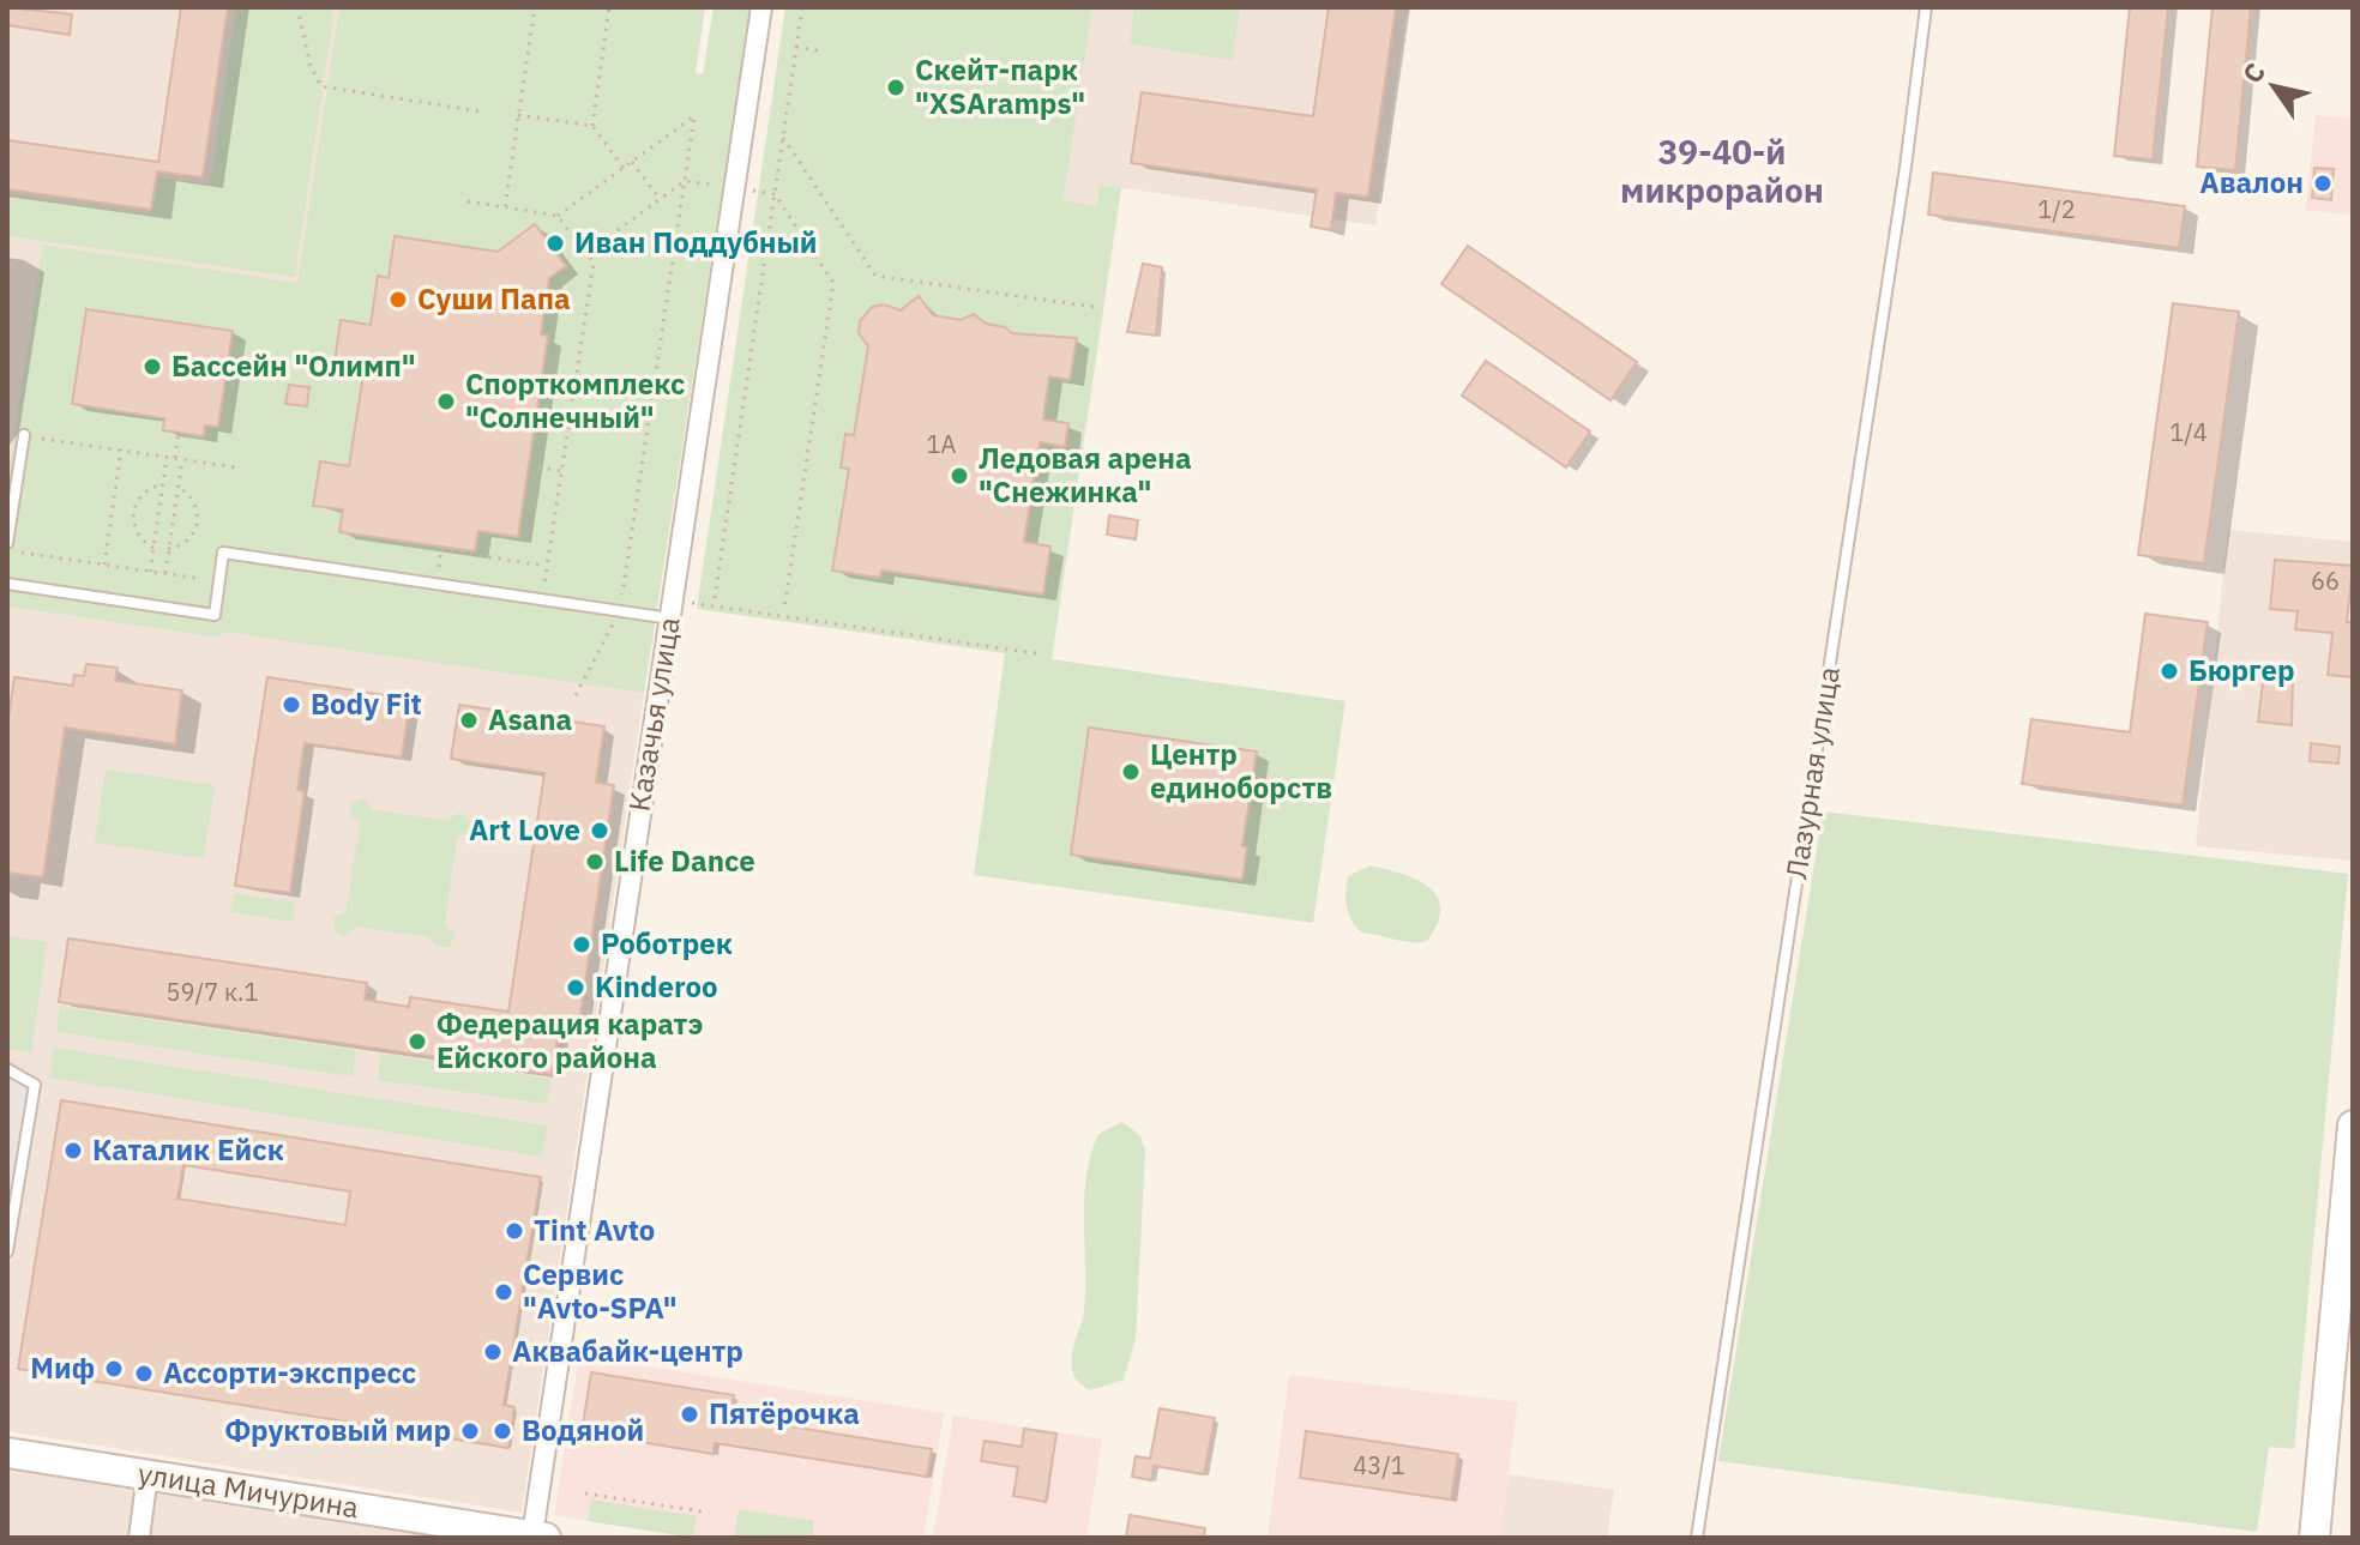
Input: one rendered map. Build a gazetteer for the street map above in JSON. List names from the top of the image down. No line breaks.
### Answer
{"streets":{"street":["Казачья улица","улица Мичурина"],"lane":["Лазурная улица"]},"crossings":[["Казачья улица","улица Мичурина"]],"districts":["39-40-й микрорайон"],"places":["Скейт-парк \"XSAramps\"","Авалон","Иван Поддубный","Суши Папа","Бассейн \"Олимп\"","Спорткомплекс \"Солнечный\"","Ледовая арена \"Снежинка\"","Бюргер","Body Fit","Asana","Центр единоборств","Art Love","Life Dance","Роботрек","Kinderoo","Федерация каратэ Ейского района","Каталик Ейск","Tint Avto","Сервис \"Avto-SPA\"","Аквабайк-центр","Миф","Ассорти-экспресс","Пятёрочка","Фруктовый мир","Водяной"],"house_numbers":["1/2","1/4","1А","66","59/7 к.1","43/1"],"north":"top left"}
